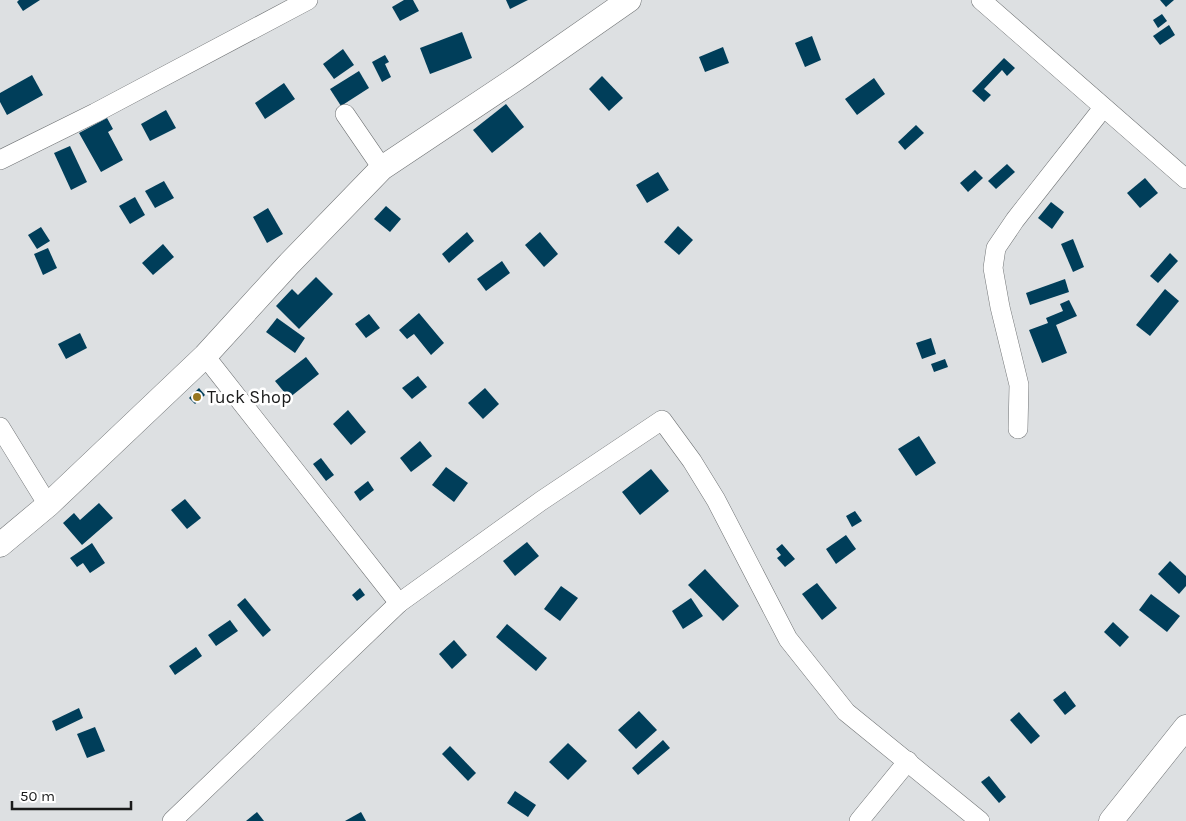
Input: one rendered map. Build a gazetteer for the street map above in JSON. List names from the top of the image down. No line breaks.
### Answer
{"places":["Tuck Shop"],"scale_bar":"50 m"}
